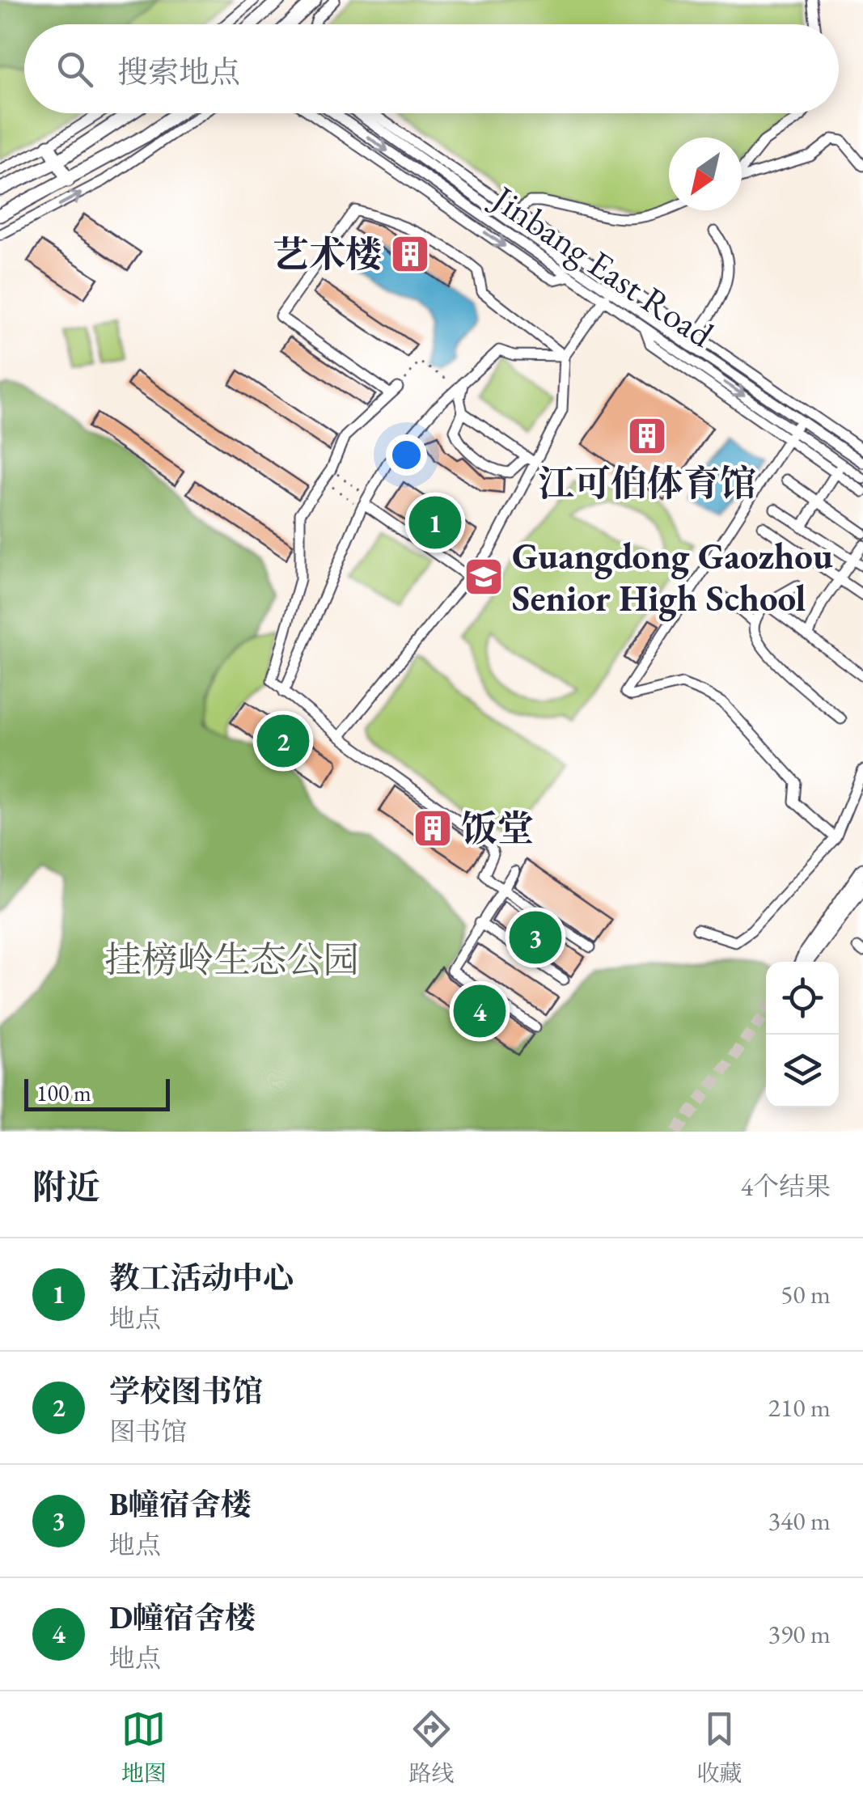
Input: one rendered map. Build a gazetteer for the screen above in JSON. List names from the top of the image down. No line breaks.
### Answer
{"streets":{"street":["Jinbang East Road"]},"parks":["挂榜岭生态公园"],"places":{"building":["艺术楼","江可伯体育馆","饭堂"],"school or university":["Guangdong Gaozhou Senior High School"]},"scale_bar":"100 m","north":"bottom left","page":{"search":"搜索地点","pins":["1","2","3","4"],"scale":"100 m","heading":["附近","4个结果"],"list":[{"mark":"1","name":"教工活动中心","note":"地点","value":"50 m"},{"mark":"2","name":"学校图书馆","note":"图书馆","value":"210 m"},{"mark":"3","name":"B幢宿舍楼","note":"地点","value":"340 m"},{"mark":"4","name":"D幢宿舍楼","note":"地点","value":"390 m"}],"nav":["地图","路线","收藏"]}}
